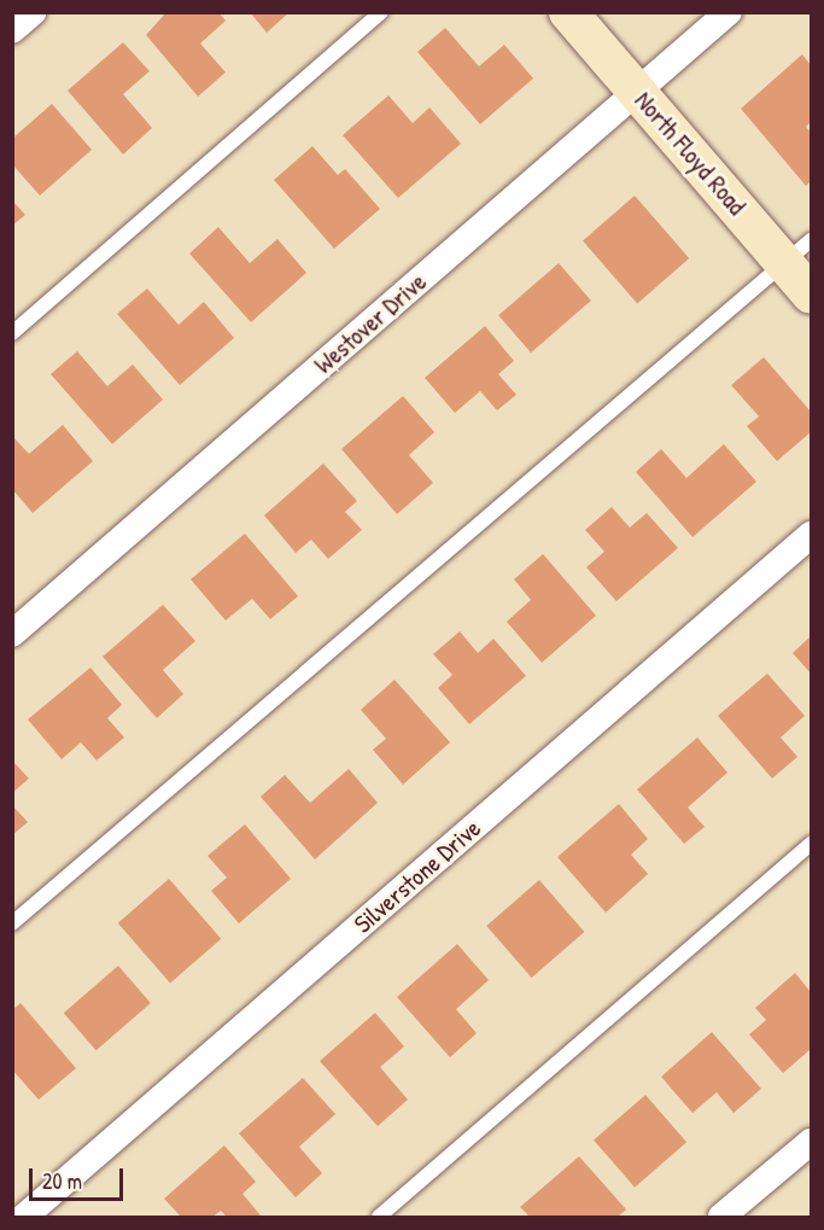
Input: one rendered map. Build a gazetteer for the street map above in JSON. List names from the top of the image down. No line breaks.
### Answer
{"streets":{"street":["North Floyd Road","Westover Drive","Silverstone Drive"]},"crossings":[["North Floyd Road","Westover Drive"]],"scale_bar":"20 m"}
